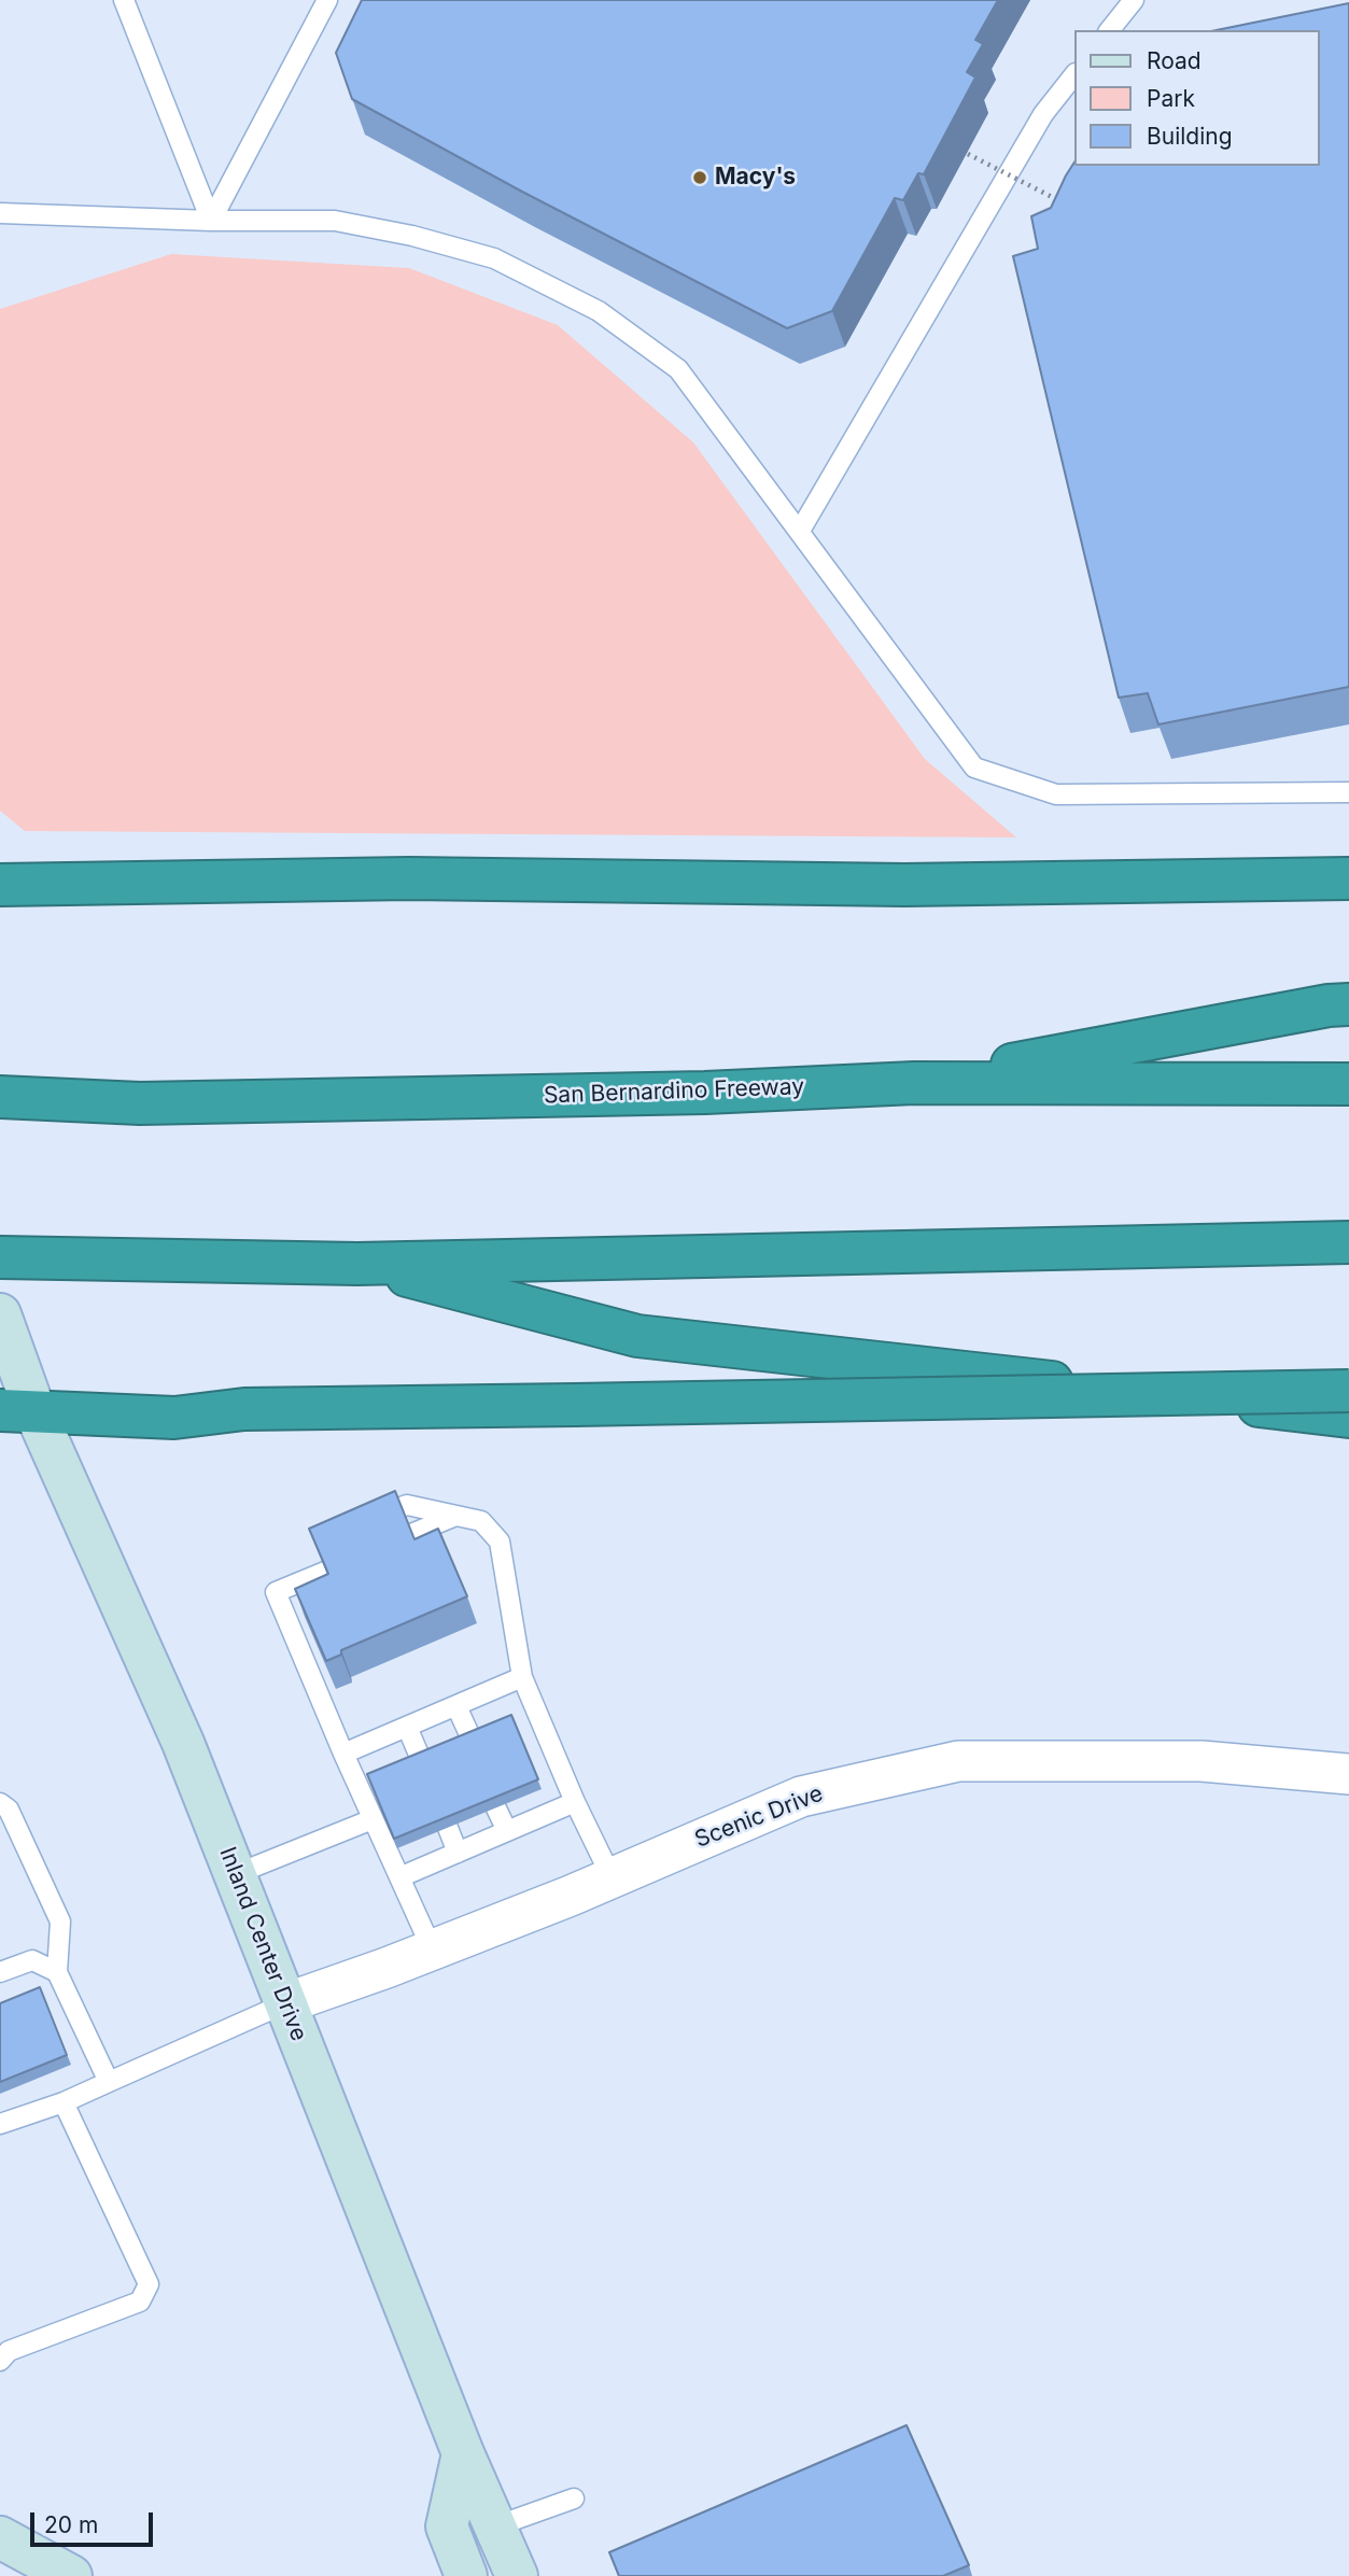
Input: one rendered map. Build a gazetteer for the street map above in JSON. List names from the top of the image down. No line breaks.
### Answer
{"streets":{"highway":["San Bernardino Freeway"],"main road":["Inland Center Drive"],"street":["Scenic Drive"]},"crossings":[["Scenic Drive","Inland Center Drive"]],"places":["Macy's"],"legend":["Road","Park","Building"],"scale_bar":"20 m"}
